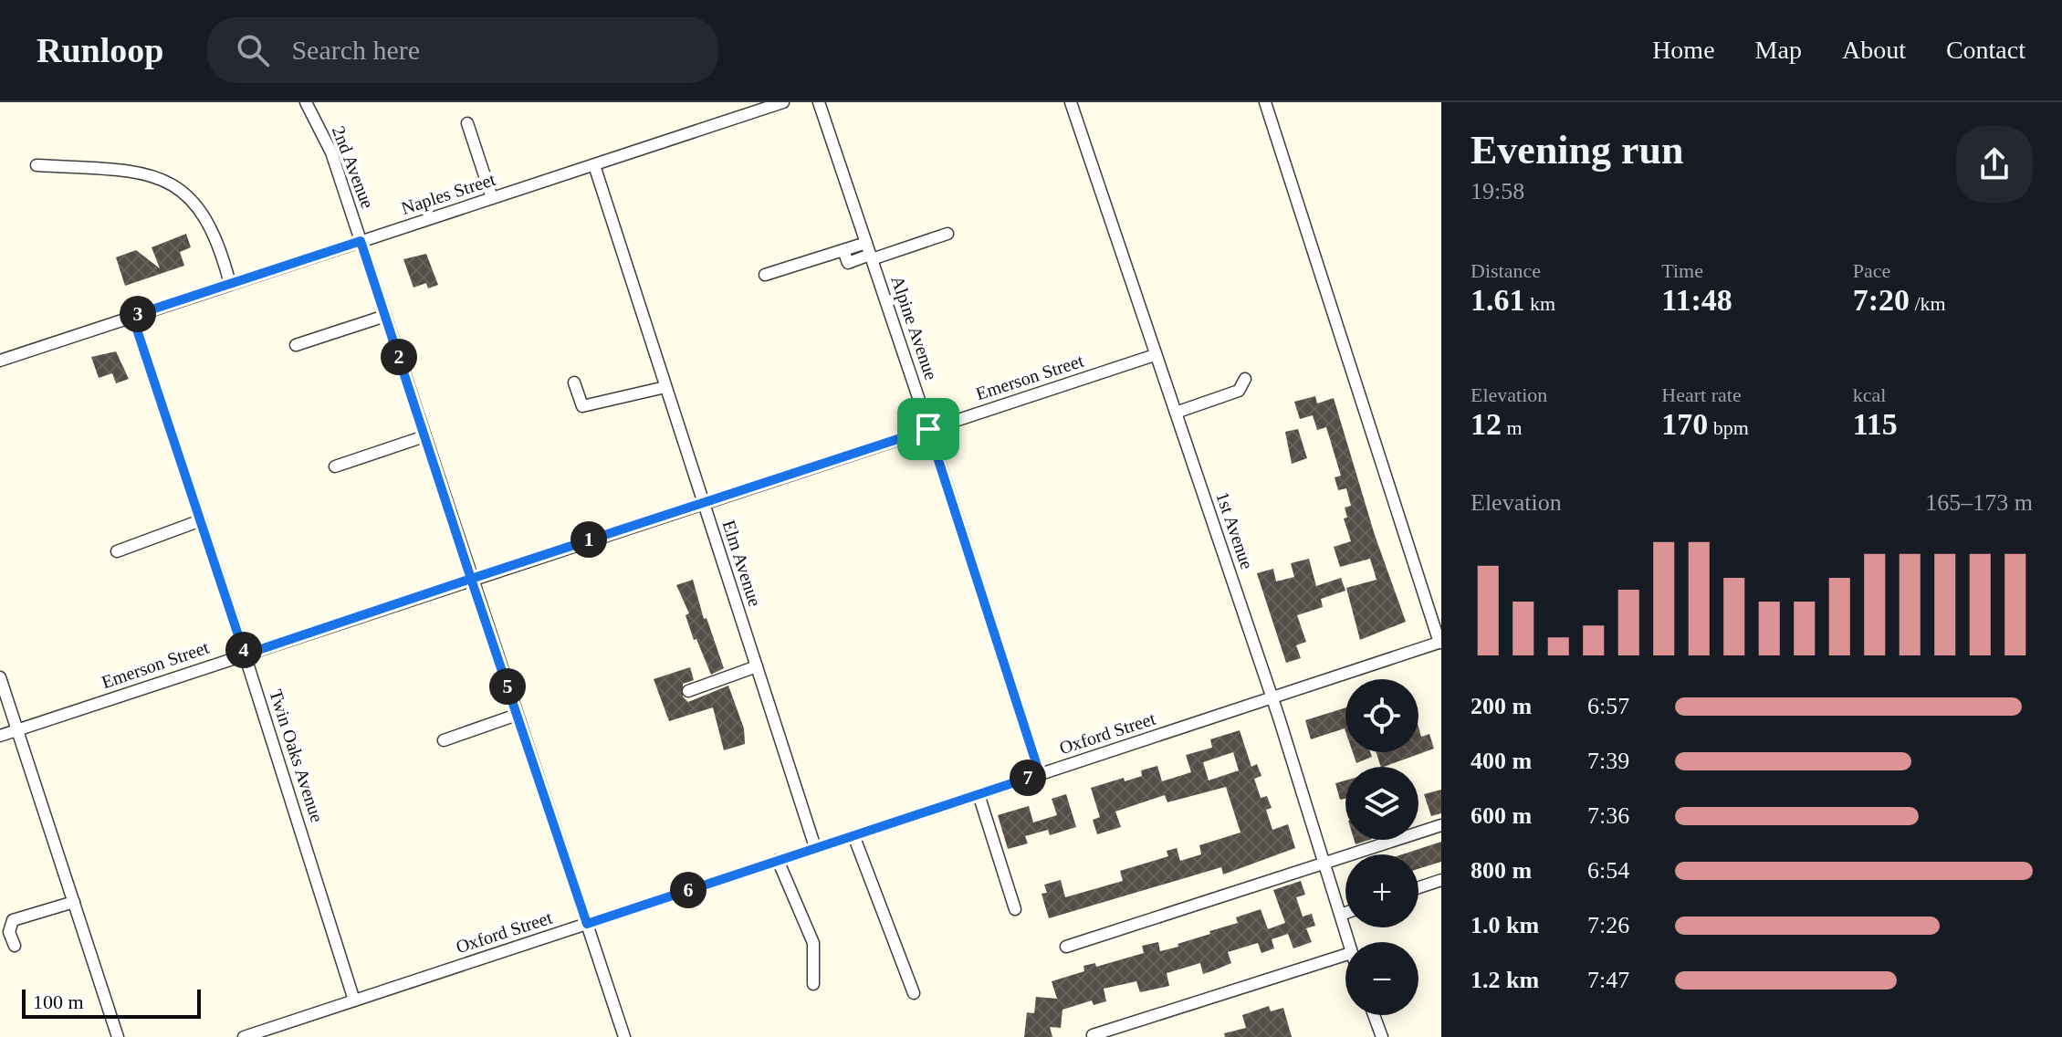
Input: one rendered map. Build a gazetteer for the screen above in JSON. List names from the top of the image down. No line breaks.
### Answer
{"streets":{"street":["2nd Avenue","Naples Street","Alpine Avenue","Emerson Street","1st Avenue","Elm Avenue","Oxford Street","Twin Oaks Avenue"]},"crossings":[["2nd Avenue","Naples Street"],["2nd Avenue","Emerson Street"],["2nd Avenue","Oxford Street"],["Naples Street","Elm Avenue"],["Naples Street","Twin Oaks Avenue"],["Alpine Avenue","Emerson Street"],["Alpine Avenue","Oxford Street"],["Emerson Street","1st Avenue"],["Emerson Street","Elm Avenue"],["Emerson Street","Twin Oaks Avenue"],["1st Avenue","Oxford Street"],["Elm Avenue","Oxford Street"],["Oxford Street","Twin Oaks Avenue"]],"scale_bar":"100 m","page":{"header":"Runloop","search":"Search here","nav":["Home","Map","About","Contact"],"heading":["Evening run","19:58"],"stats":[["Distance","1.61 km"],["Time","11:48"],["Pace","7:20 /km"],["Elevation","12 m"],["Heart rate","170 bpm"],["kcal","115"]],"pins":["3","2","1","4","5","7","6"],"chart":["Elevation","165–173 m"],"map_buttons":["+","−"],"list":[{"name":"200 m","note":"6:57"},{"name":"400 m","note":"7:39"},{"name":"600 m","note":"7:36"},{"name":"800 m","note":"6:54"},{"name":"1.0 km","note":"7:26"},{"name":"1.2 km","note":"7:47"}],"scale":"100 m"}}
